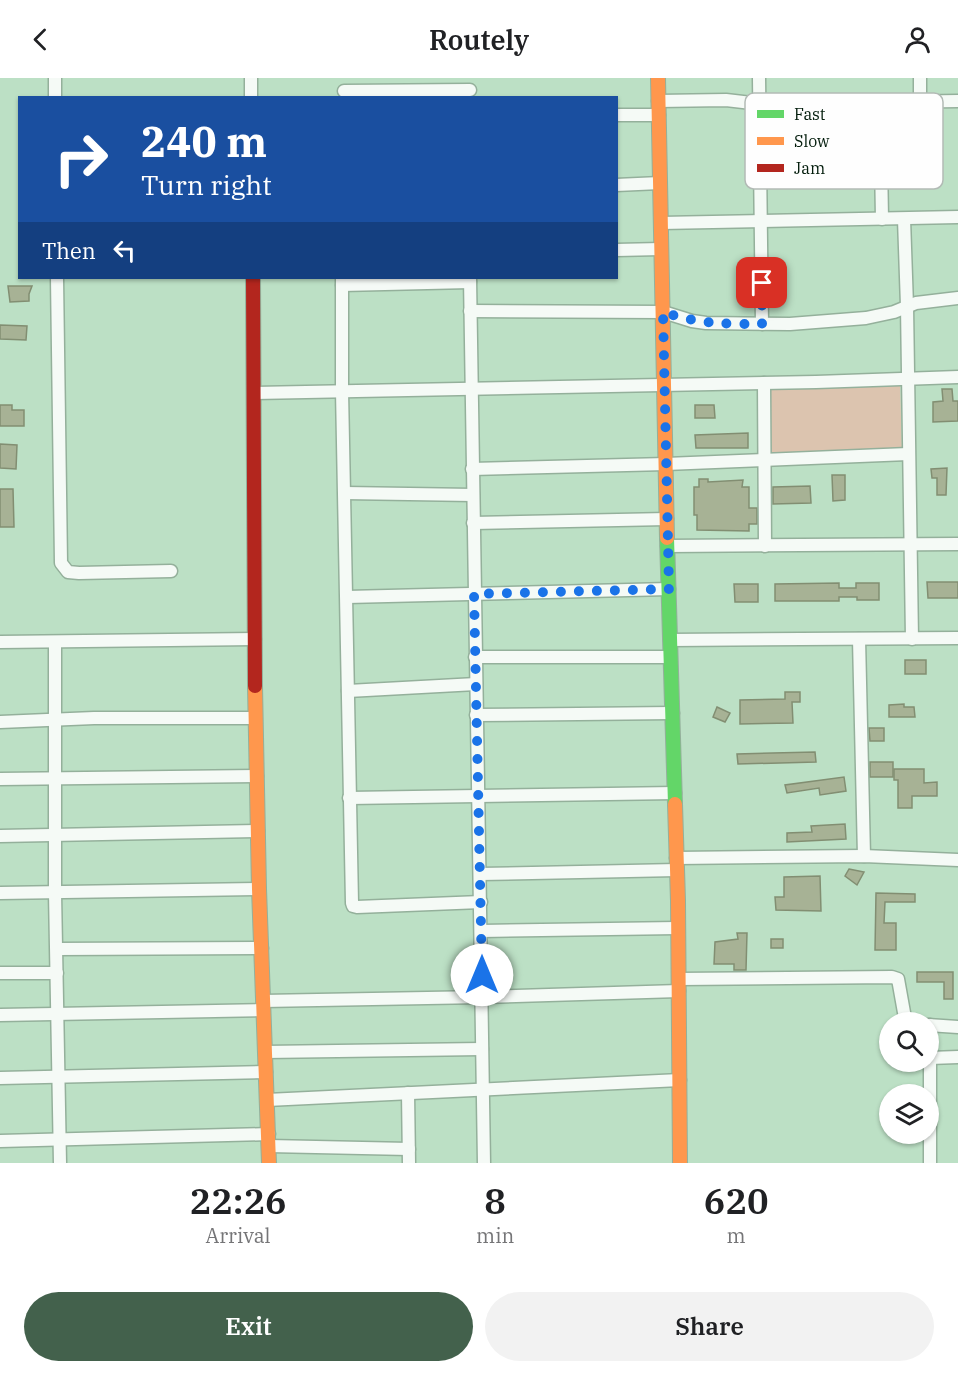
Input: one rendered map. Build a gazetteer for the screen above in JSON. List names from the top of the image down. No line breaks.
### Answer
{"legend":["Fast","Slow","Jam"],"page":{"header":"Routely","turn":["240 m","Turn right"],"then":"Then","eta":["22:26","Arrival","8","min","620","m"],"buttons":["Exit","Share"]}}
